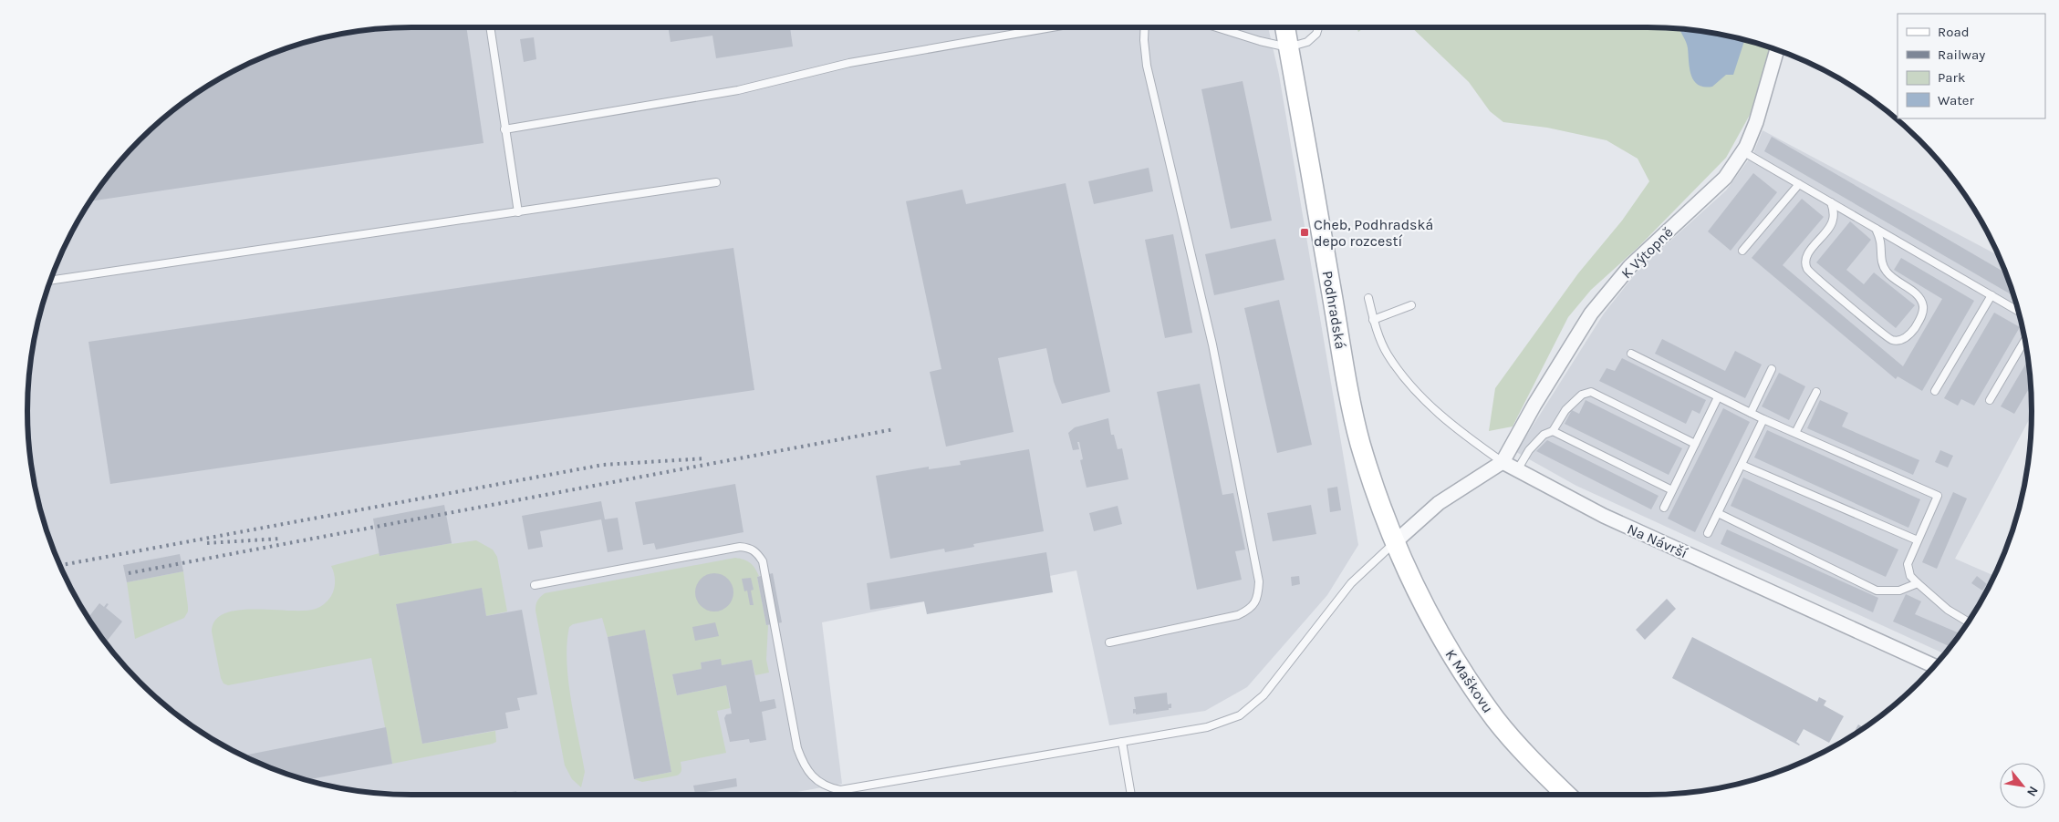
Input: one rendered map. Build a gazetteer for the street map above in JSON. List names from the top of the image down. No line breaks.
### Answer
{"streets":{"main road":["Podhradská","K Maškovu"],"street":["K Výtopně","Na Návrší"]},"crossings":[["K Výtopně","Na Návrší"],["Podhradská","K Maškovu"]],"places":{"transit":["Cheb, Podhradská depo rozcestí"]},"legend":["Road","Railway","Park","Water"],"north":"bottom right"}
